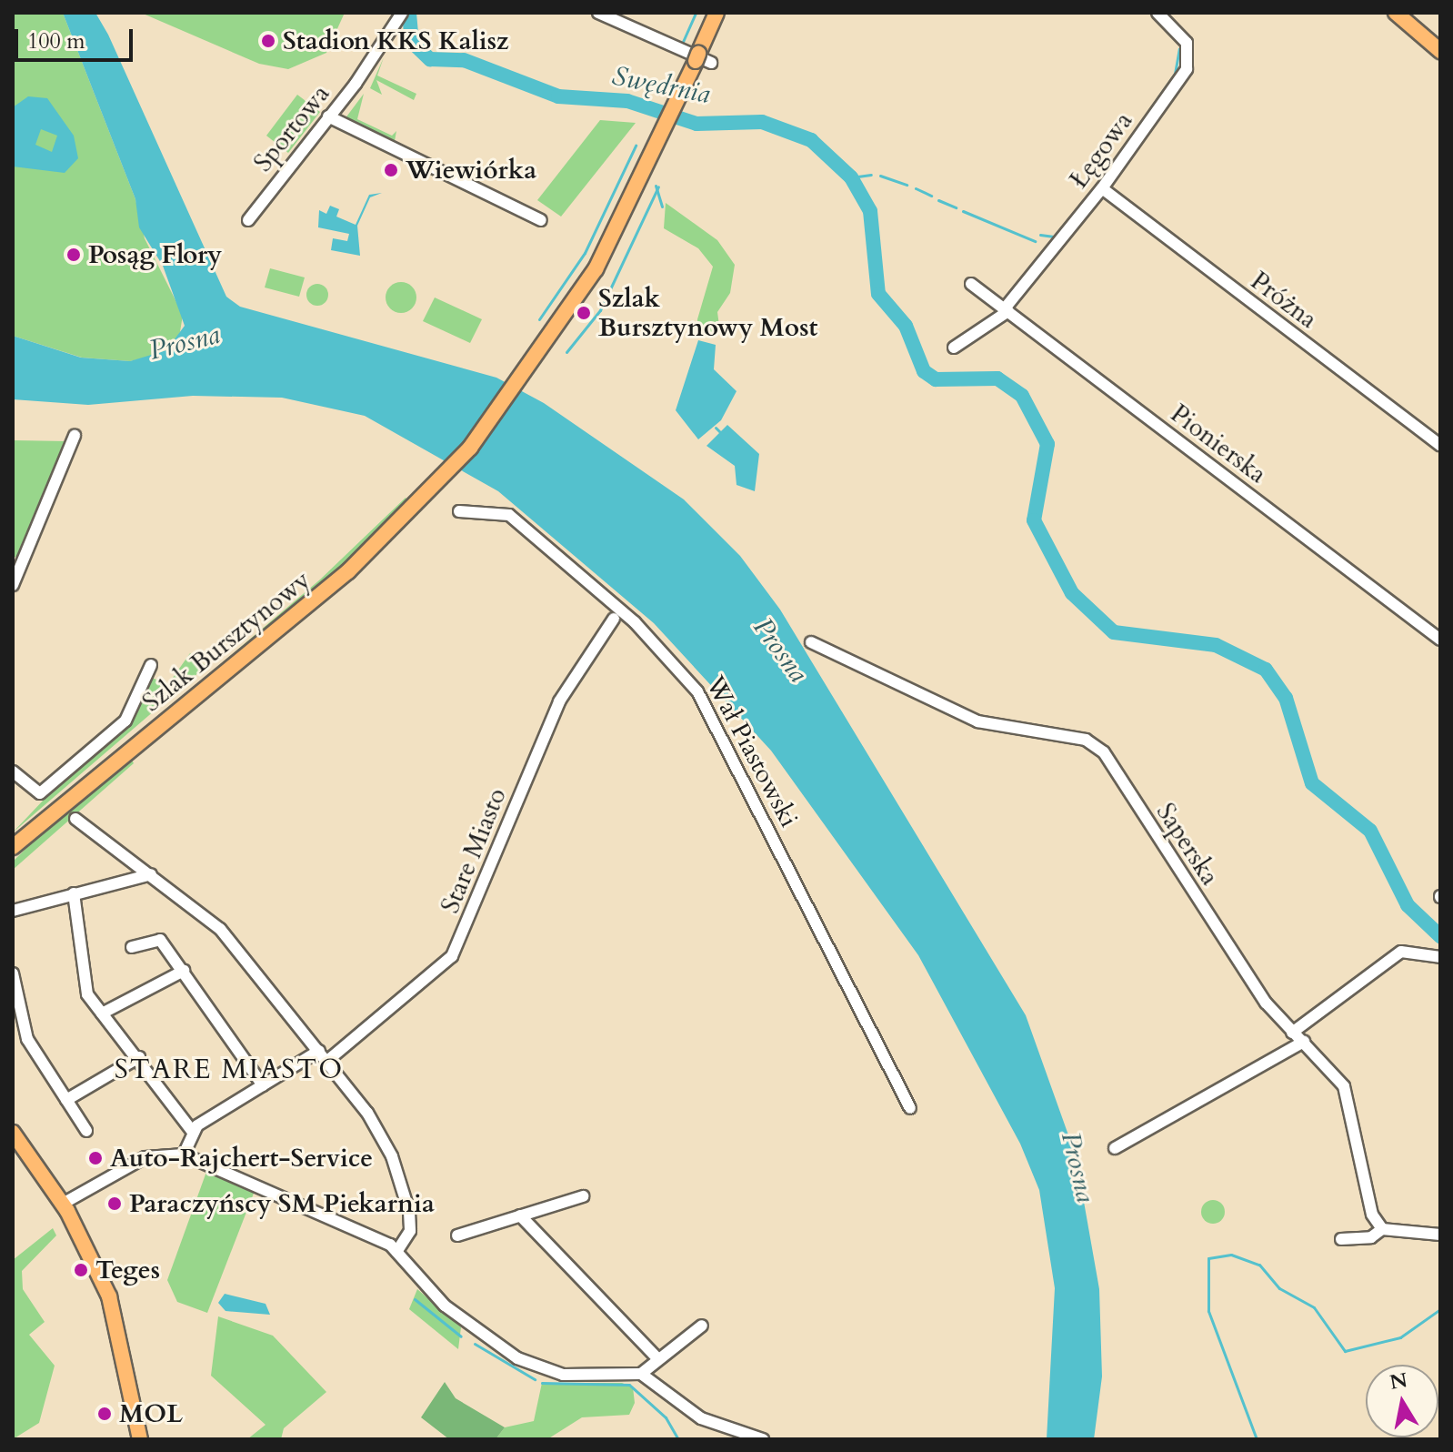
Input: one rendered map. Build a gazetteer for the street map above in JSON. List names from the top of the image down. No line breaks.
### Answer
{"streets":{"main road":["Szlak Bursztynowy"],"street":["Sportowa","Łęgowa","Próżna","Pionierska","Wał Piastowski","Saperska","Stare Miasto"]},"crossings":[["Łęgowa","Próżna"],["Łęgowa","Pionierska"]],"districts":["STARE MIASTO"],"water":["Swędrnia","Prosna"],"places":["Stadion KKS Kalisz","Wiewiórka","Posąg Flory","Szlak Bursztynowy Most","Auto-Rajchert-Service","Paraczyńscy SM Piekarnia","Teges","MOL"],"scale_bar":"100 m","north":"top"}
